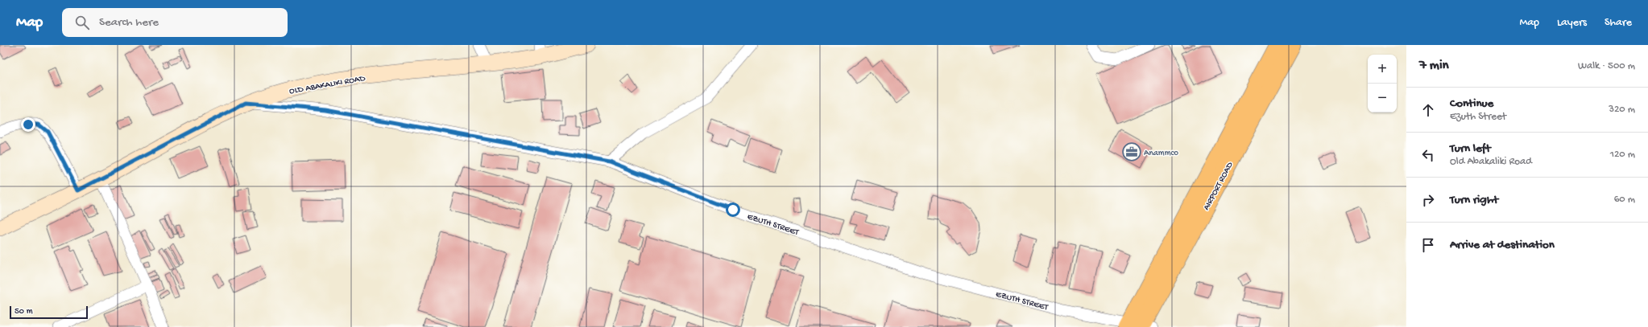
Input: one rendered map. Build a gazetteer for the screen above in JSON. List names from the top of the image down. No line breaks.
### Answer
{"streets":{"main road":["OLD ABAKALIKI ROAD","AIRPORT ROAD"],"street":["EZUTH STREET"]},"crossings":[["OLD ABAKALIKI ROAD","EZUTH STREET"],["AIRPORT ROAD","EZUTH STREET"]],"places":{"office":["Anammco"]},"scale_bar":"50 m","page":{"header":"Map","search":"Search here","nav":["Map","Layers","Share"],"heading":["7 min","Walk · 500 m"],"map_buttons":["+","−"],"list":[["Continue","Ezuth Street","320 m"],["Turn left","Old Abakaliki Road","120 m"],["Turn right","60 m"],"Arrive at destination"],"scale":"50 m"}}
